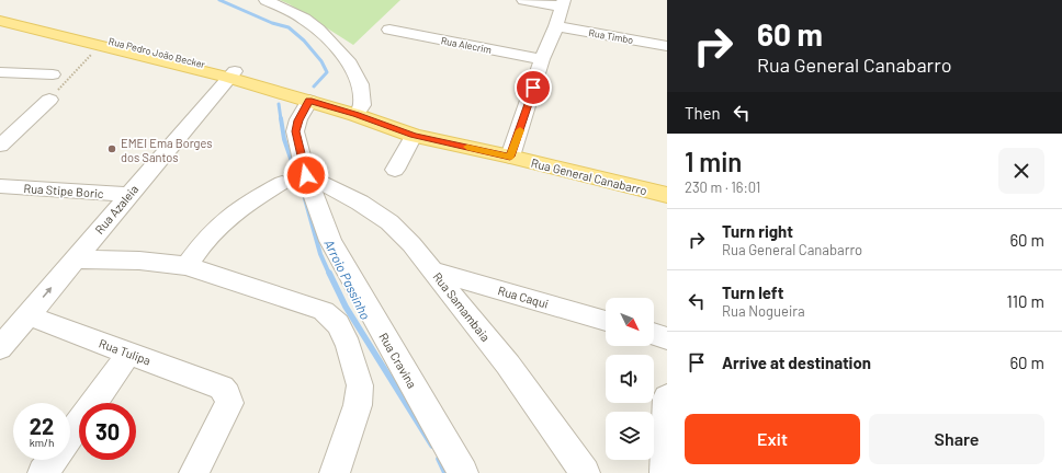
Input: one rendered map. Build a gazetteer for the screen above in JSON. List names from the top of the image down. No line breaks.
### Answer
{"streets":{"main road":["Rua Pedro João Becker","Rua General Canabarro"],"street":["Rua Timbo","Rua Alecrim","Rua Stipe Boric","Rua Azaleia","Rua Caqui","Rua Samambaia","Rua Tulipa","Rua Cravina"]},"crossings":[["Rua Pedro João Becker","Rua General Canabarro"],["Rua Pedro João Becker","Rua Azaleia"],["Rua Pedro João Becker","Rua Cravina"],["Rua General Canabarro","Rua Cravina"],["Rua Stipe Boric","Rua Azaleia"],["Rua Azaleia","Rua Tulipa"],["Rua Caqui","Rua Samambaia"],["Rua Samambaia","Rua Cravina"]],"water":["Arroio Passinho"],"places":["EMEI Ema Borges dos Santos"],"north":"bottom right","page":{"turn":["60 m","Rua General Canabarro"],"then":"Then","heading":["1 min","230 m · 16:01"],"list":[{"name":"Turn right","note":"Rua General Canabarro","value":"60 m"},{"name":"Turn left","note":"Rua Nogueira","value":"110 m"},{"name":"Arrive at destination","value":"60 m"}],"speed":"22 km/h","limit":"30","buttons":["Exit","Share"]}}
